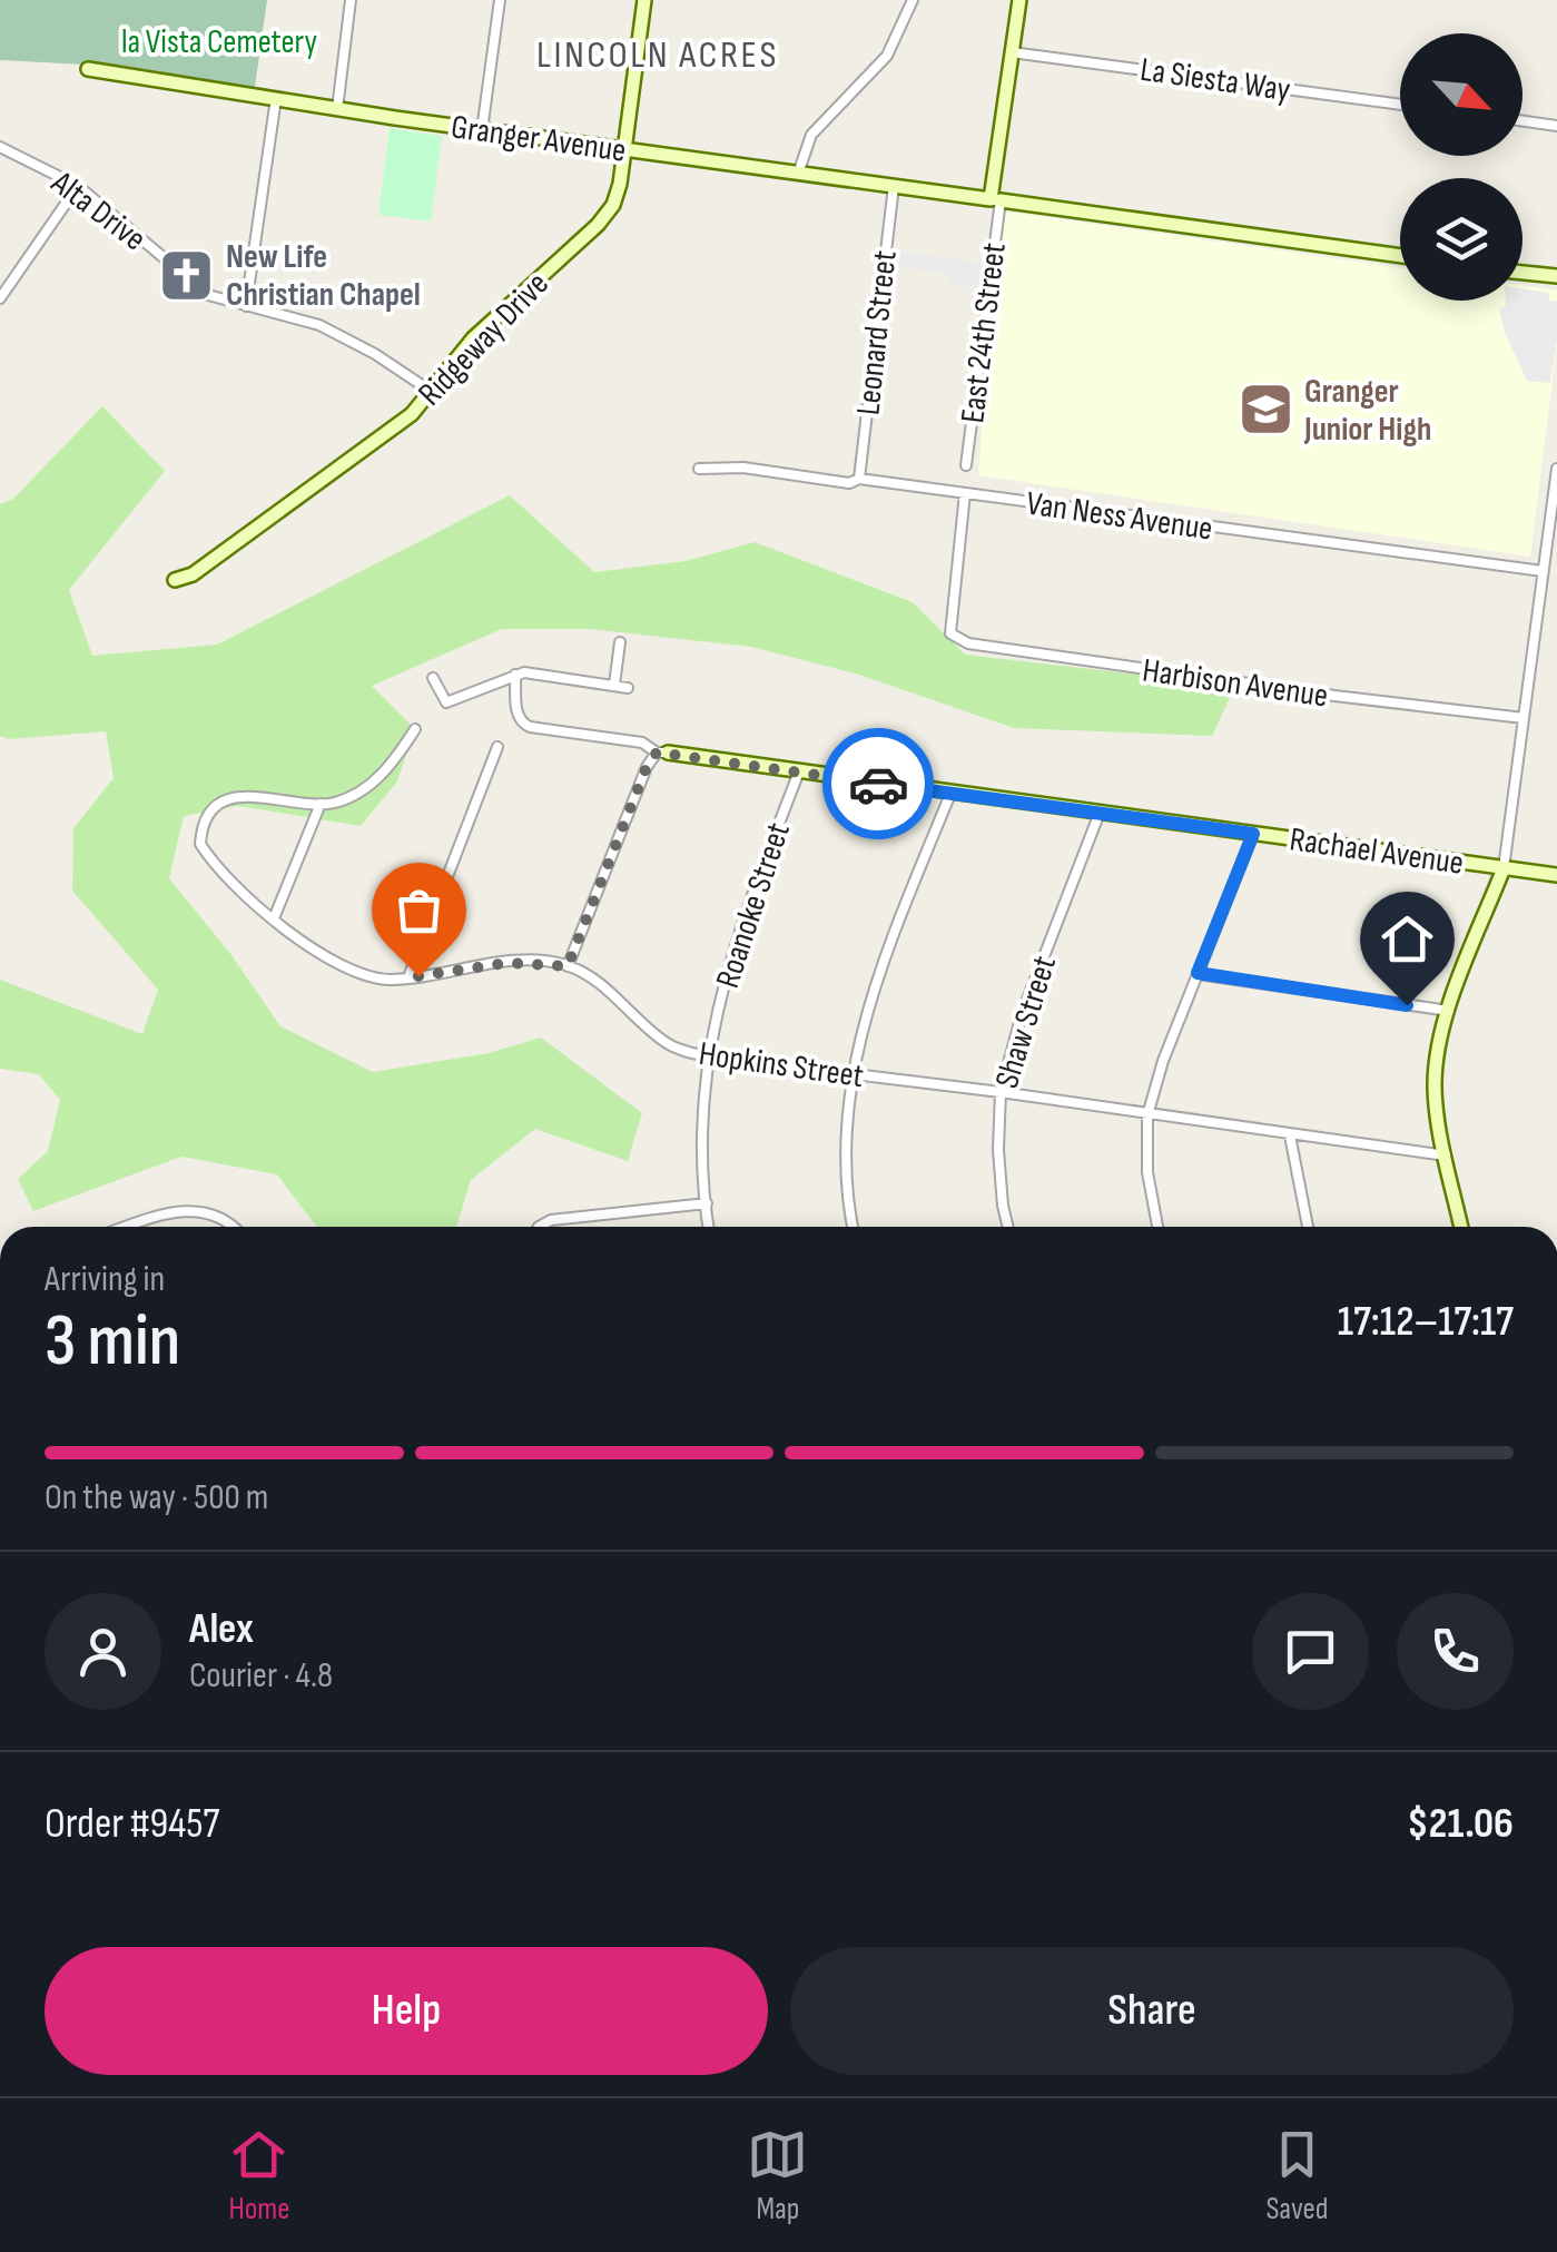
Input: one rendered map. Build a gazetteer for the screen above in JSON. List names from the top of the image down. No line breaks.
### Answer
{"streets":{"street":["La Siesta Way","Granger Avenue","Alta Drive","Leonard Street","East 24th Street","Ridgeway Drive","Van Ness Avenue","Harbison Avenue","Rachael Avenue","Roanoke Street","Shaw Street","Hopkins Street"]},"crossings":[["La Siesta Way","East 24th Street"],["Granger Avenue","Leonard Street"],["Granger Avenue","East 24th Street"],["Granger Avenue","Ridgeway Drive"],["Alta Drive","Ridgeway Drive"],["Leonard Street","Van Ness Avenue"],["Van Ness Avenue","Harbison Avenue"],["Rachael Avenue","Roanoke Street"],["Rachael Avenue","Shaw Street"],["Roanoke Street","Hopkins Street"],["Shaw Street","Hopkins Street"]],"districts":["LINCOLN ACRES"],"parks":["la Vista Cemetery"],"places":{"church":["New Life Christian Chapel"],"school or university":["Granger Junior High"]},"north":"bottom right","page":{"heading":["3 min","Arriving in","17:12–17:17"],"panel":["Alex","Courier · 4.8","Order #9457","$21.06"],"bar":"On the way · 500 m","buttons":["Help","Share"],"tabs":["Home","Map","Saved"]}}
